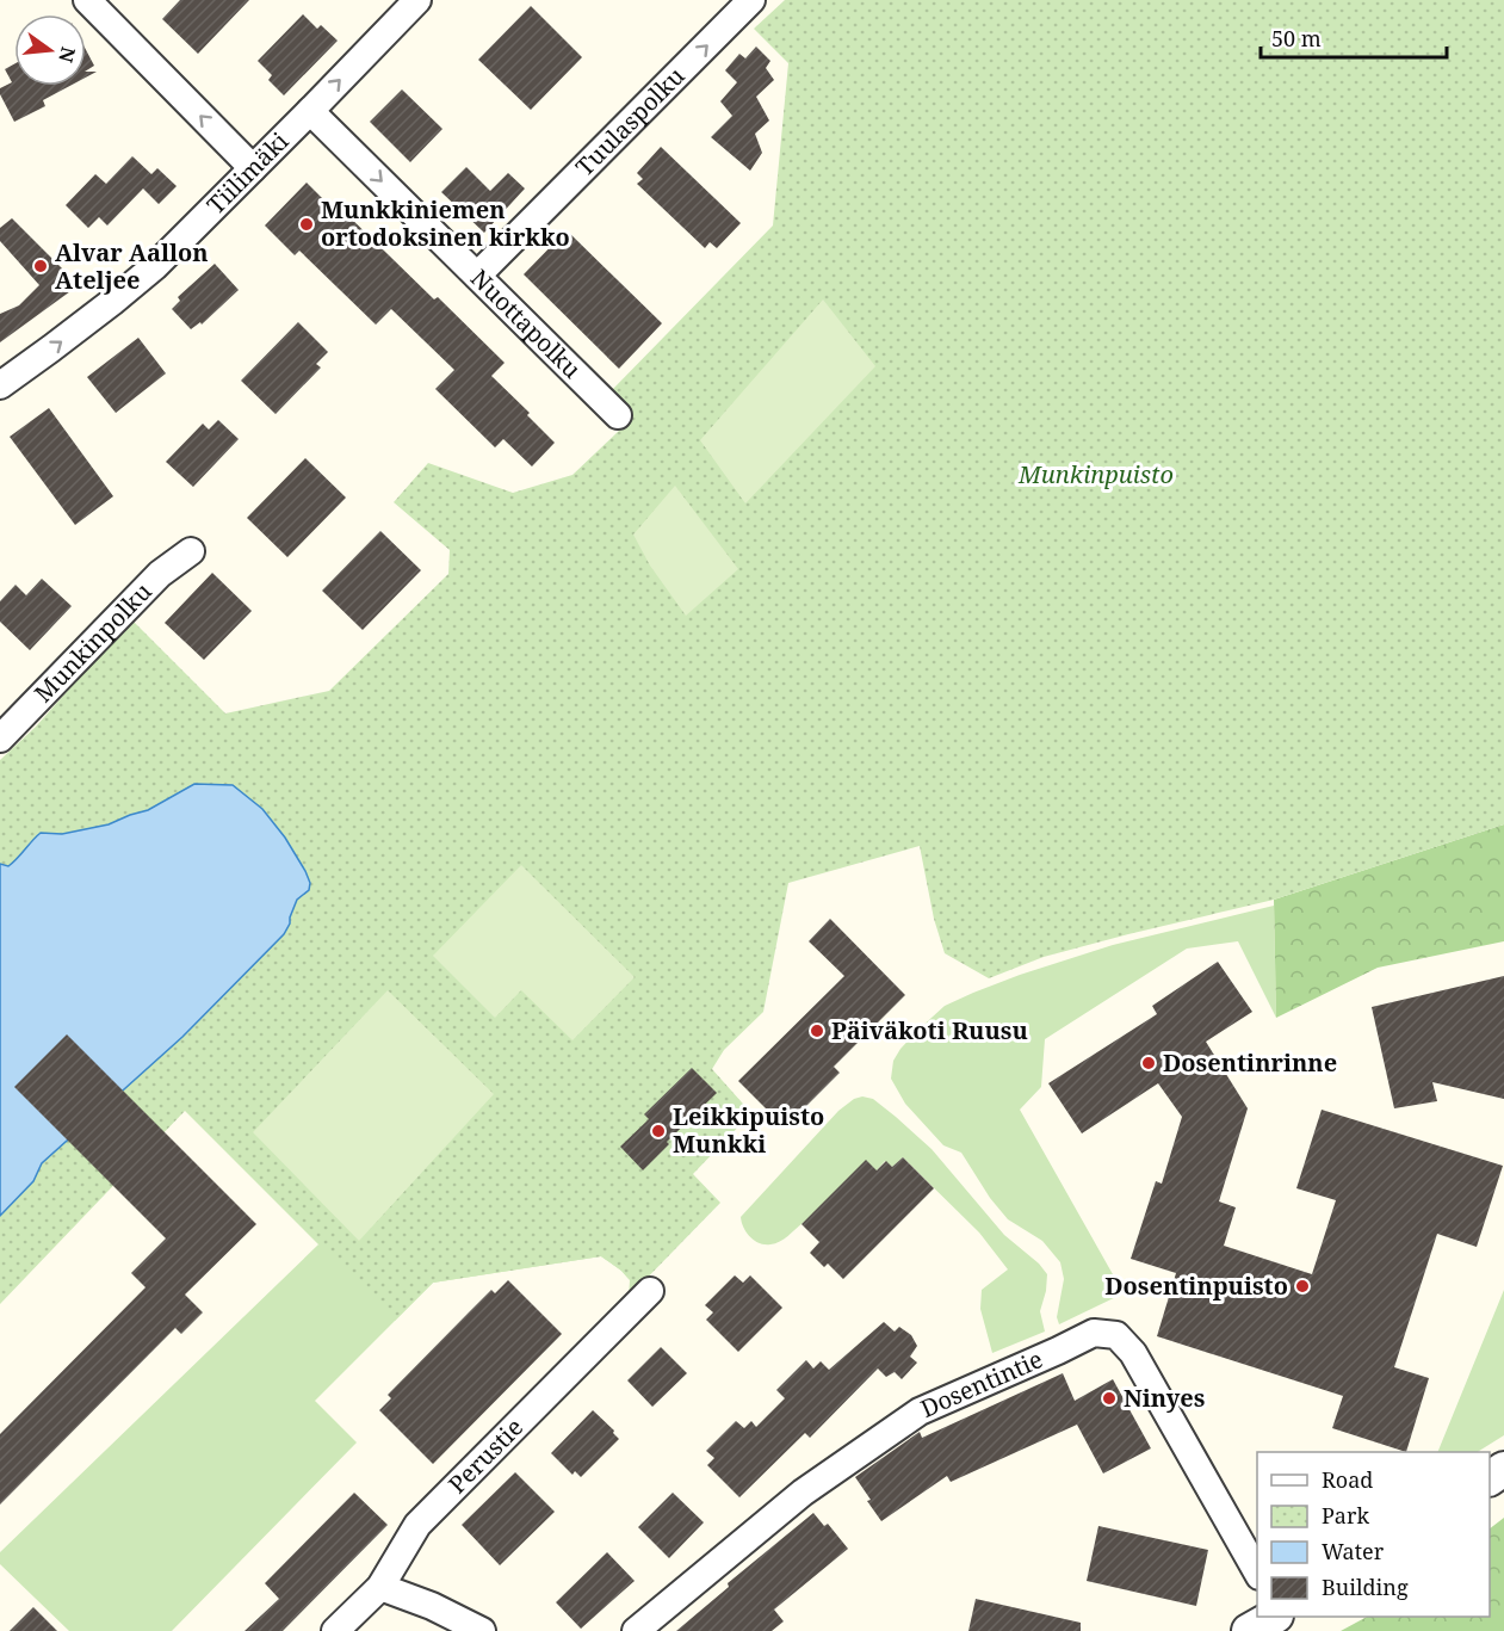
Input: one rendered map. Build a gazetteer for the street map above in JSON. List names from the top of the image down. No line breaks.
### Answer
{"streets":{"street":["Tuulaspolku","Tiilimäki","Nuottapolku","Munkinpolku","Dosentintie","Perustie"]},"crossings":[["Tuulaspolku","Nuottapolku"],["Tiilimäki","Nuottapolku"]],"one_way":["Tuulaspolku","Tiilimäki","Nuottapolku"],"parks":["Munkinpuisto"],"places":["Munkkiniemen ortodoksinen kirkko","Alvar Aallon Ateljee","Päiväkoti Ruusu","Dosentinrinne","Leikkipuisto Munkki","Dosentinpuisto","Ninyes"],"legend":["Road","Park","Water","Building"],"scale_bar":"50 m","north":"right"}
